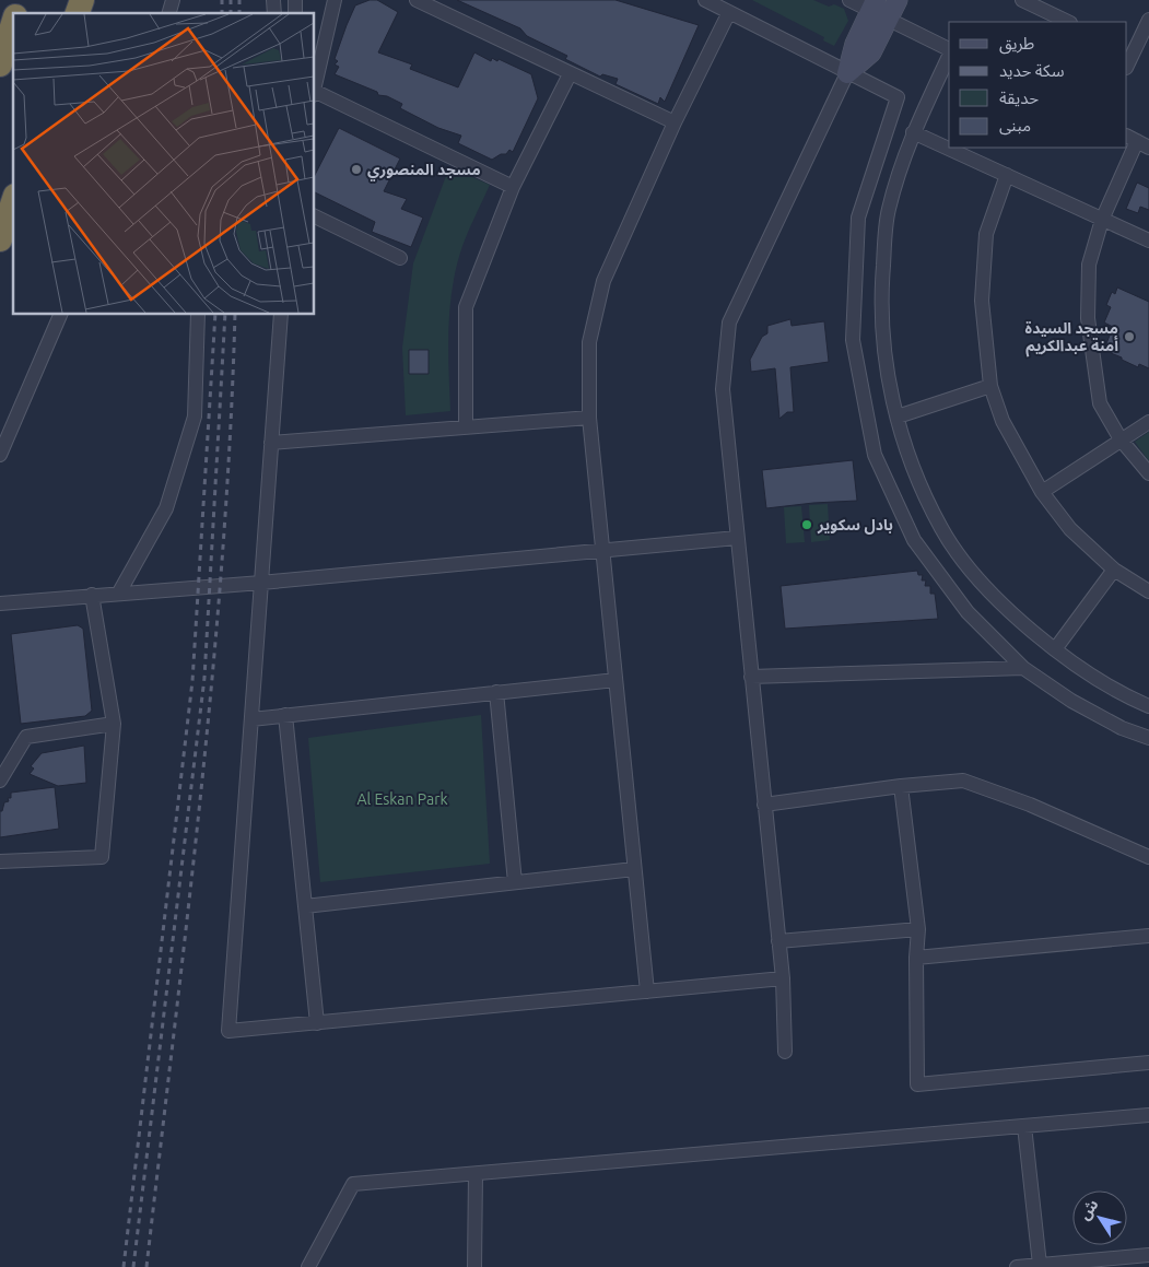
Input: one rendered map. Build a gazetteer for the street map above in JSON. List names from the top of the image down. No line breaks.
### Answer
{"parks":["Al Eskan Park"],"places":["مسجد المنصوري","مسجد السيدة أمنة عبدالكريم","بادل سكوير"],"legend":["طريق","سكة حديد","حديقة","مبنى"],"north":"top left"}
